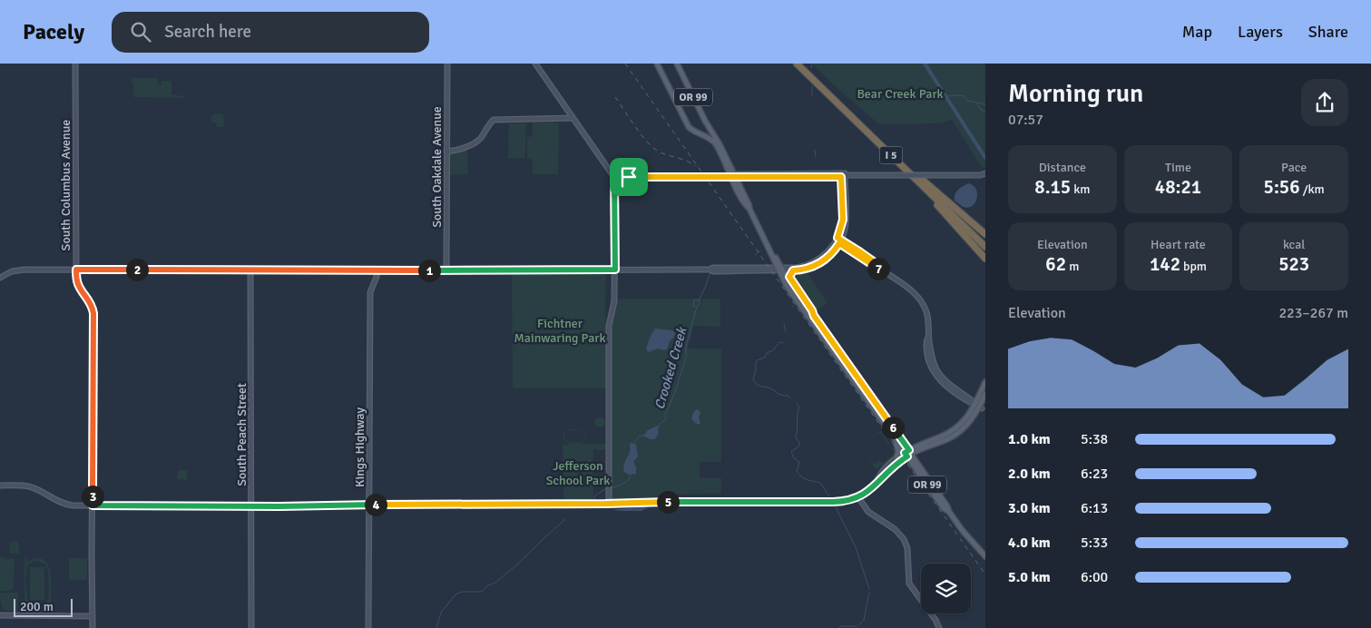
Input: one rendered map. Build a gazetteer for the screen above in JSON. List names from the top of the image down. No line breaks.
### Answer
{"streets":{"highway":["I 5"],"main road":["OR 99","South Oakdale Avenue","South Columbus Avenue","South Peach Street","Kings Highway"]},"water":["Crooked Creek"],"parks":["Bear Creek Park","Fichtner Mainwaring Park","Jefferson School Park"],"scale_bar":"200 m","page":{"header":"Pacely","search":"Search here","nav":["Map","Layers","Share"],"heading":["Morning run","07:57"],"stats":[["Distance","8.15 km"],["Time","48:21"],["Pace","5:56 /km"],["Elevation","62 m"],["Heart rate","142 bpm"],["kcal","523"]],"pins":["7","2","1","6","3","5","4"],"chart":["Elevation","223–267 m"],"list":[{"name":"1.0 km","note":"5:38"},{"name":"2.0 km","note":"6:23"},{"name":"3.0 km","note":"6:13"},{"name":"4.0 km","note":"5:33"},{"name":"5.0 km","note":"6:00"}],"scale":"200 m"}}
